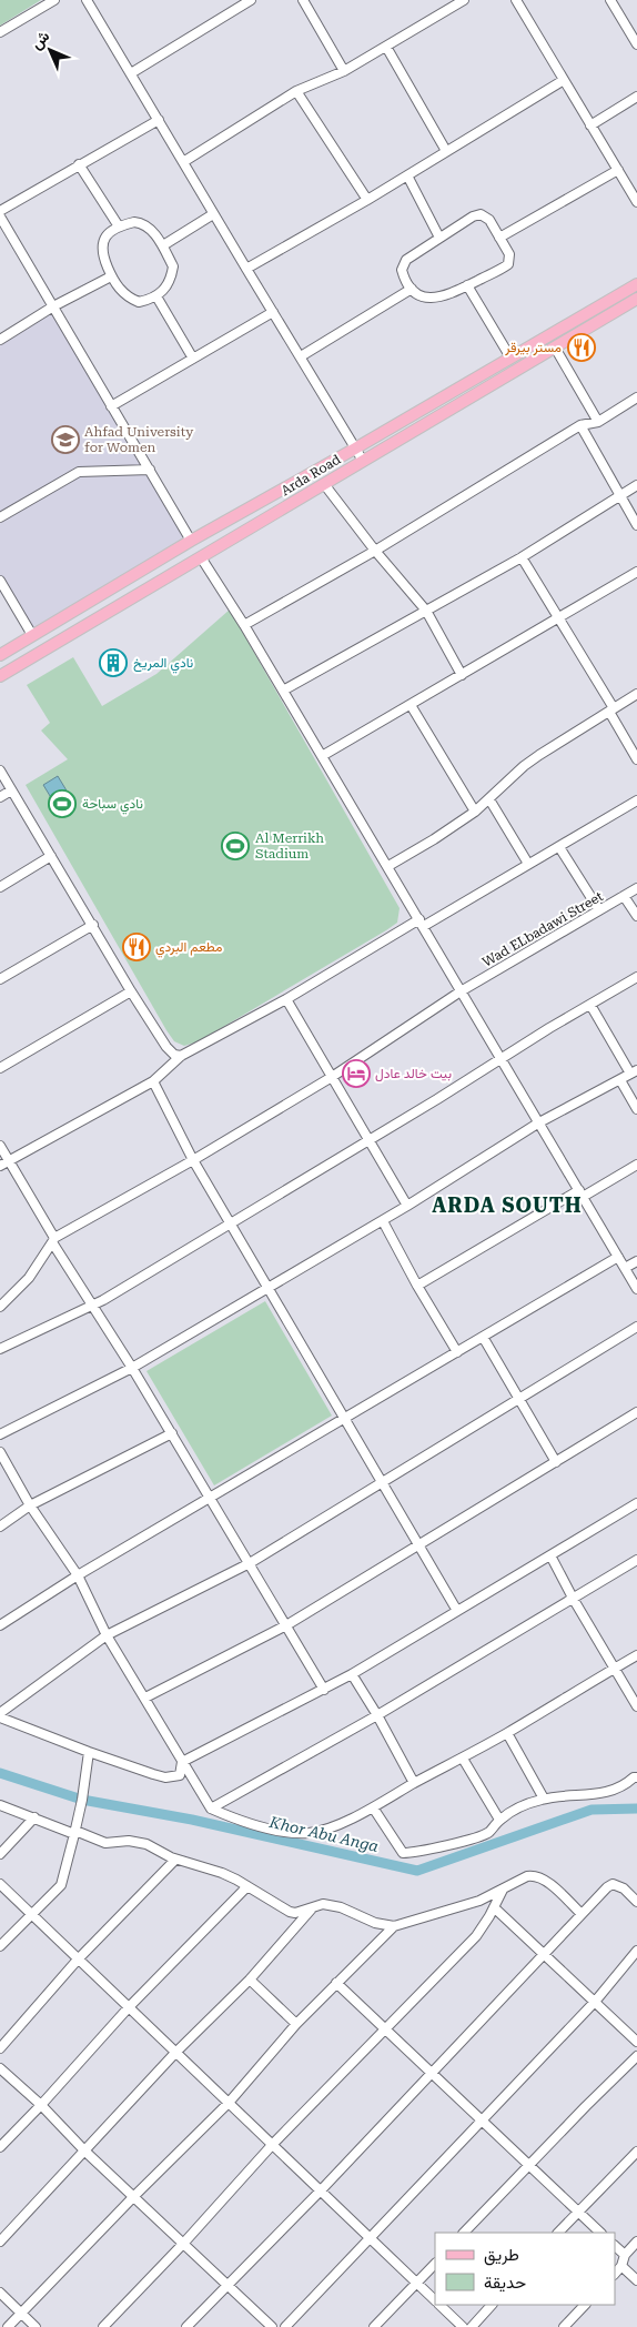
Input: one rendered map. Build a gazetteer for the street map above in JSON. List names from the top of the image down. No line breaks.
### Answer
{"streets":{"main road":["Arda Road"],"street":["Wad ELbadawi Street"]},"districts":["ARDA SOUTH"],"water":["Khor Abu Anga"],"places":{"restaurant":["مستر بيرقر","مطعم البردي"],"school or university":["Ahfad University for Women"],"building":["نادي المريخ"],"sports":["نادي سباحة","Al Merrikh Stadium"],"hotel":["بيت خالد عادل"]},"legend":["طريق","حديقة"],"north":"top left"}
